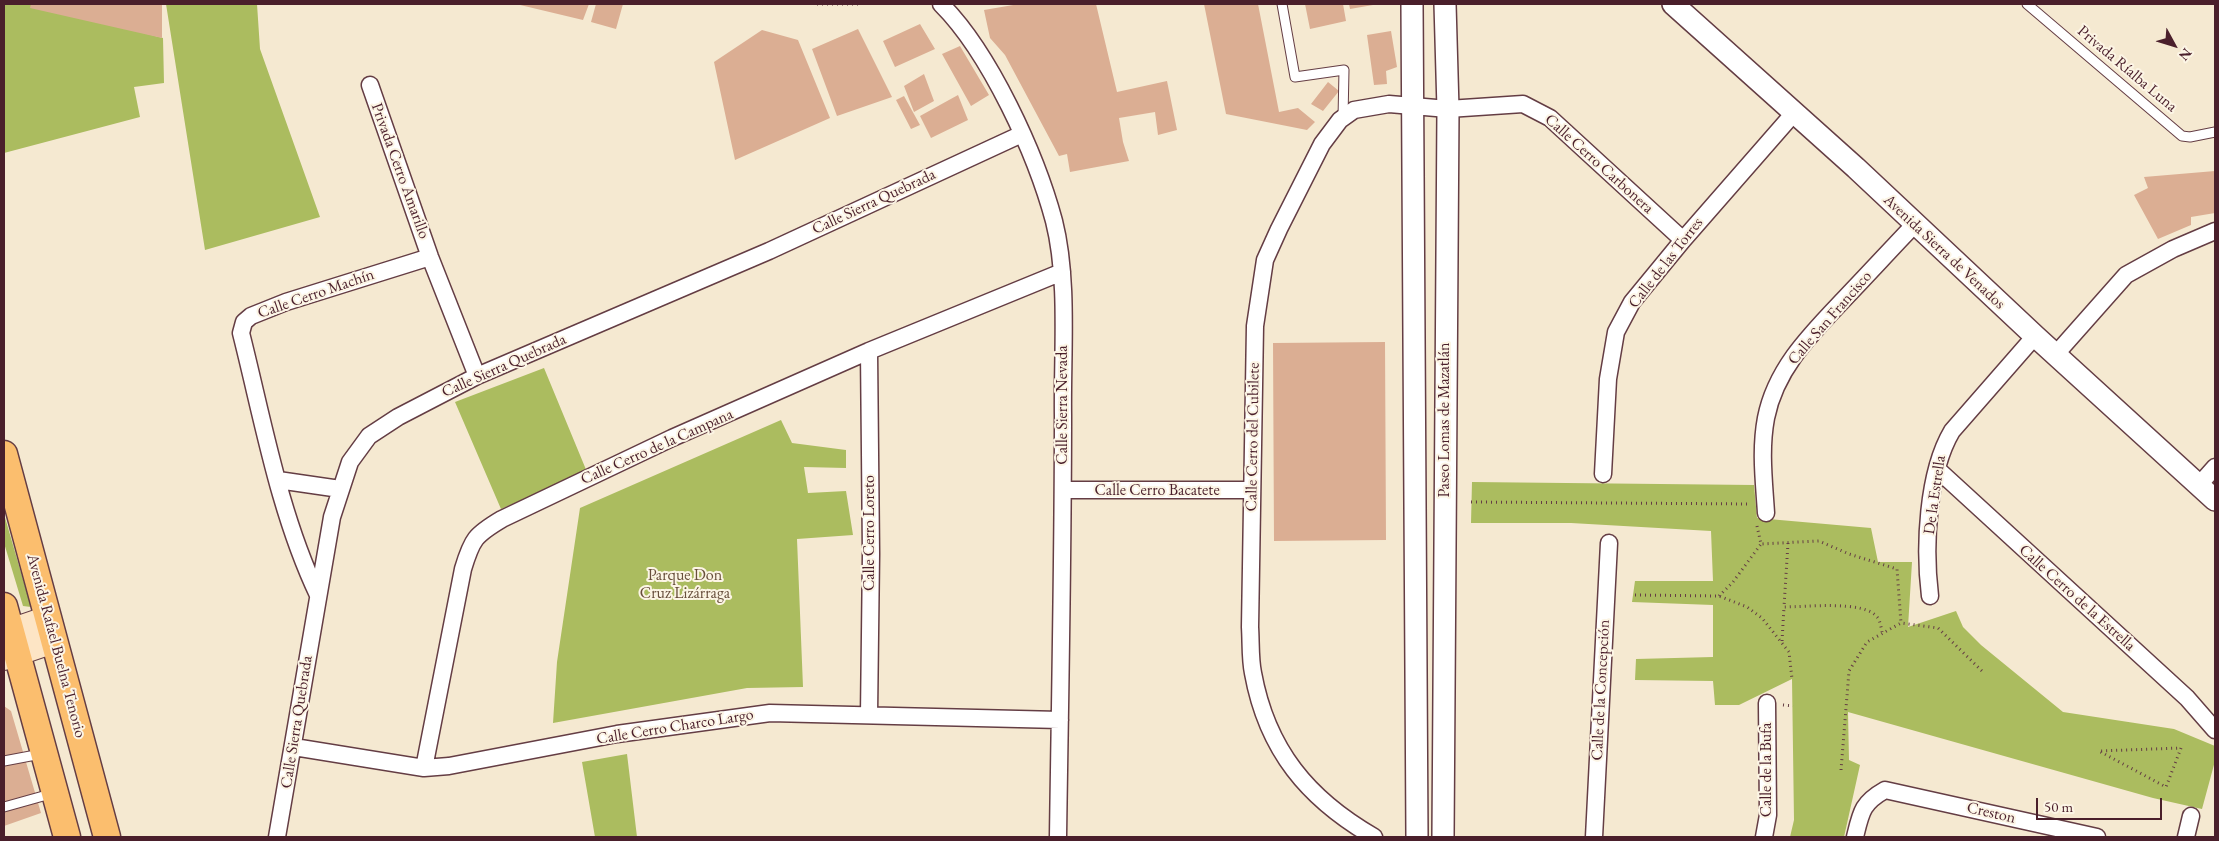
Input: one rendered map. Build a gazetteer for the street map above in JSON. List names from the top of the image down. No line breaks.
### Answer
{"streets":{"main road":["Avenida Rafael Buelna Tenorio"],"street":["Calle Cerro Carbonera","Privada Cerro Amarillo","Calle Sierra Quebrada","Avenida Sierra de Venados","Calle de las Torres","Calle Cerro Machín","Calle San Francisco","Calle Sierra Nevada","Paseo Lomas de Mazatlán","Calle Cerro del Cubilete","Calle Cerro de la Campana","Calle Cerro Bacatete","De la Estrella","Calle Cerro Loreto","Calle Cerro de la Estrella","Calle de la Concepción","Calle Cerro Charco Largo","Calle de la Bufa","Creston"],"lane":["Privada Ríalba Luna"]},"crossings":[["Calle Cerro Carbonera","Calle de las Torres"],["Calle Cerro Carbonera","Paseo Lomas de Mazatlán"],["Calle Cerro Carbonera","Calle Cerro del Cubilete"],["Privada Cerro Amarillo","Calle Sierra Quebrada"],["Privada Cerro Amarillo","Calle Cerro Machín"],["Calle Sierra Quebrada","Calle Cerro Machín"],["Calle Sierra Quebrada","Calle Sierra Nevada"],["Calle Sierra Quebrada","Calle Cerro Charco Largo"],["Avenida Sierra de Venados","Calle de las Torres"],["Avenida Sierra de Venados","Calle San Francisco"],["Avenida Sierra de Venados","De la Estrella"],["Calle Sierra Nevada","Calle Cerro de la Campana"],["Calle Sierra Nevada","Calle Cerro Bacatete"],["Calle Sierra Nevada","Calle Cerro Charco Largo"],["Paseo Lomas de Mazatlán","Calle Cerro del Cubilete"],["Calle Cerro del Cubilete","Calle Cerro Bacatete"],["Calle Cerro de la Campana","Calle Cerro Loreto"],["Calle Cerro de la Campana","Calle Cerro Charco Largo"],["De la Estrella","Calle Cerro de la Estrella"],["Calle Cerro Loreto","Calle Cerro Charco Largo"]],"parks":["Parque Don Cruz Lizárraga"],"scale_bar":"50 m","north":"bottom right"}
